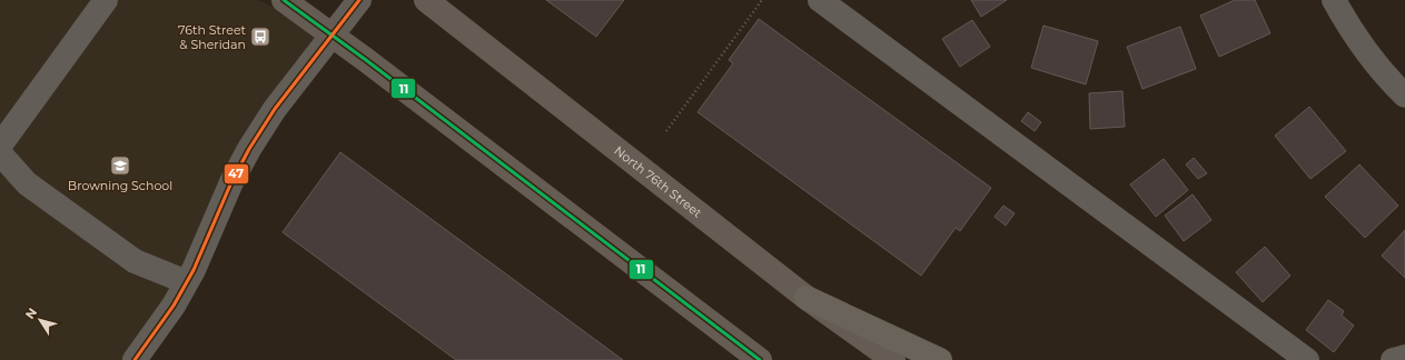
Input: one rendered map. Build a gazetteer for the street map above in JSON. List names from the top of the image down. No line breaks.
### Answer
{"streets":{"main road":["North 76th Street"]},"places":{"bus stop":["76th Street & Sheridan"],"school or university":["Browning School"]},"lines":["transit line 11","transit line 47"],"north":"top left"}
